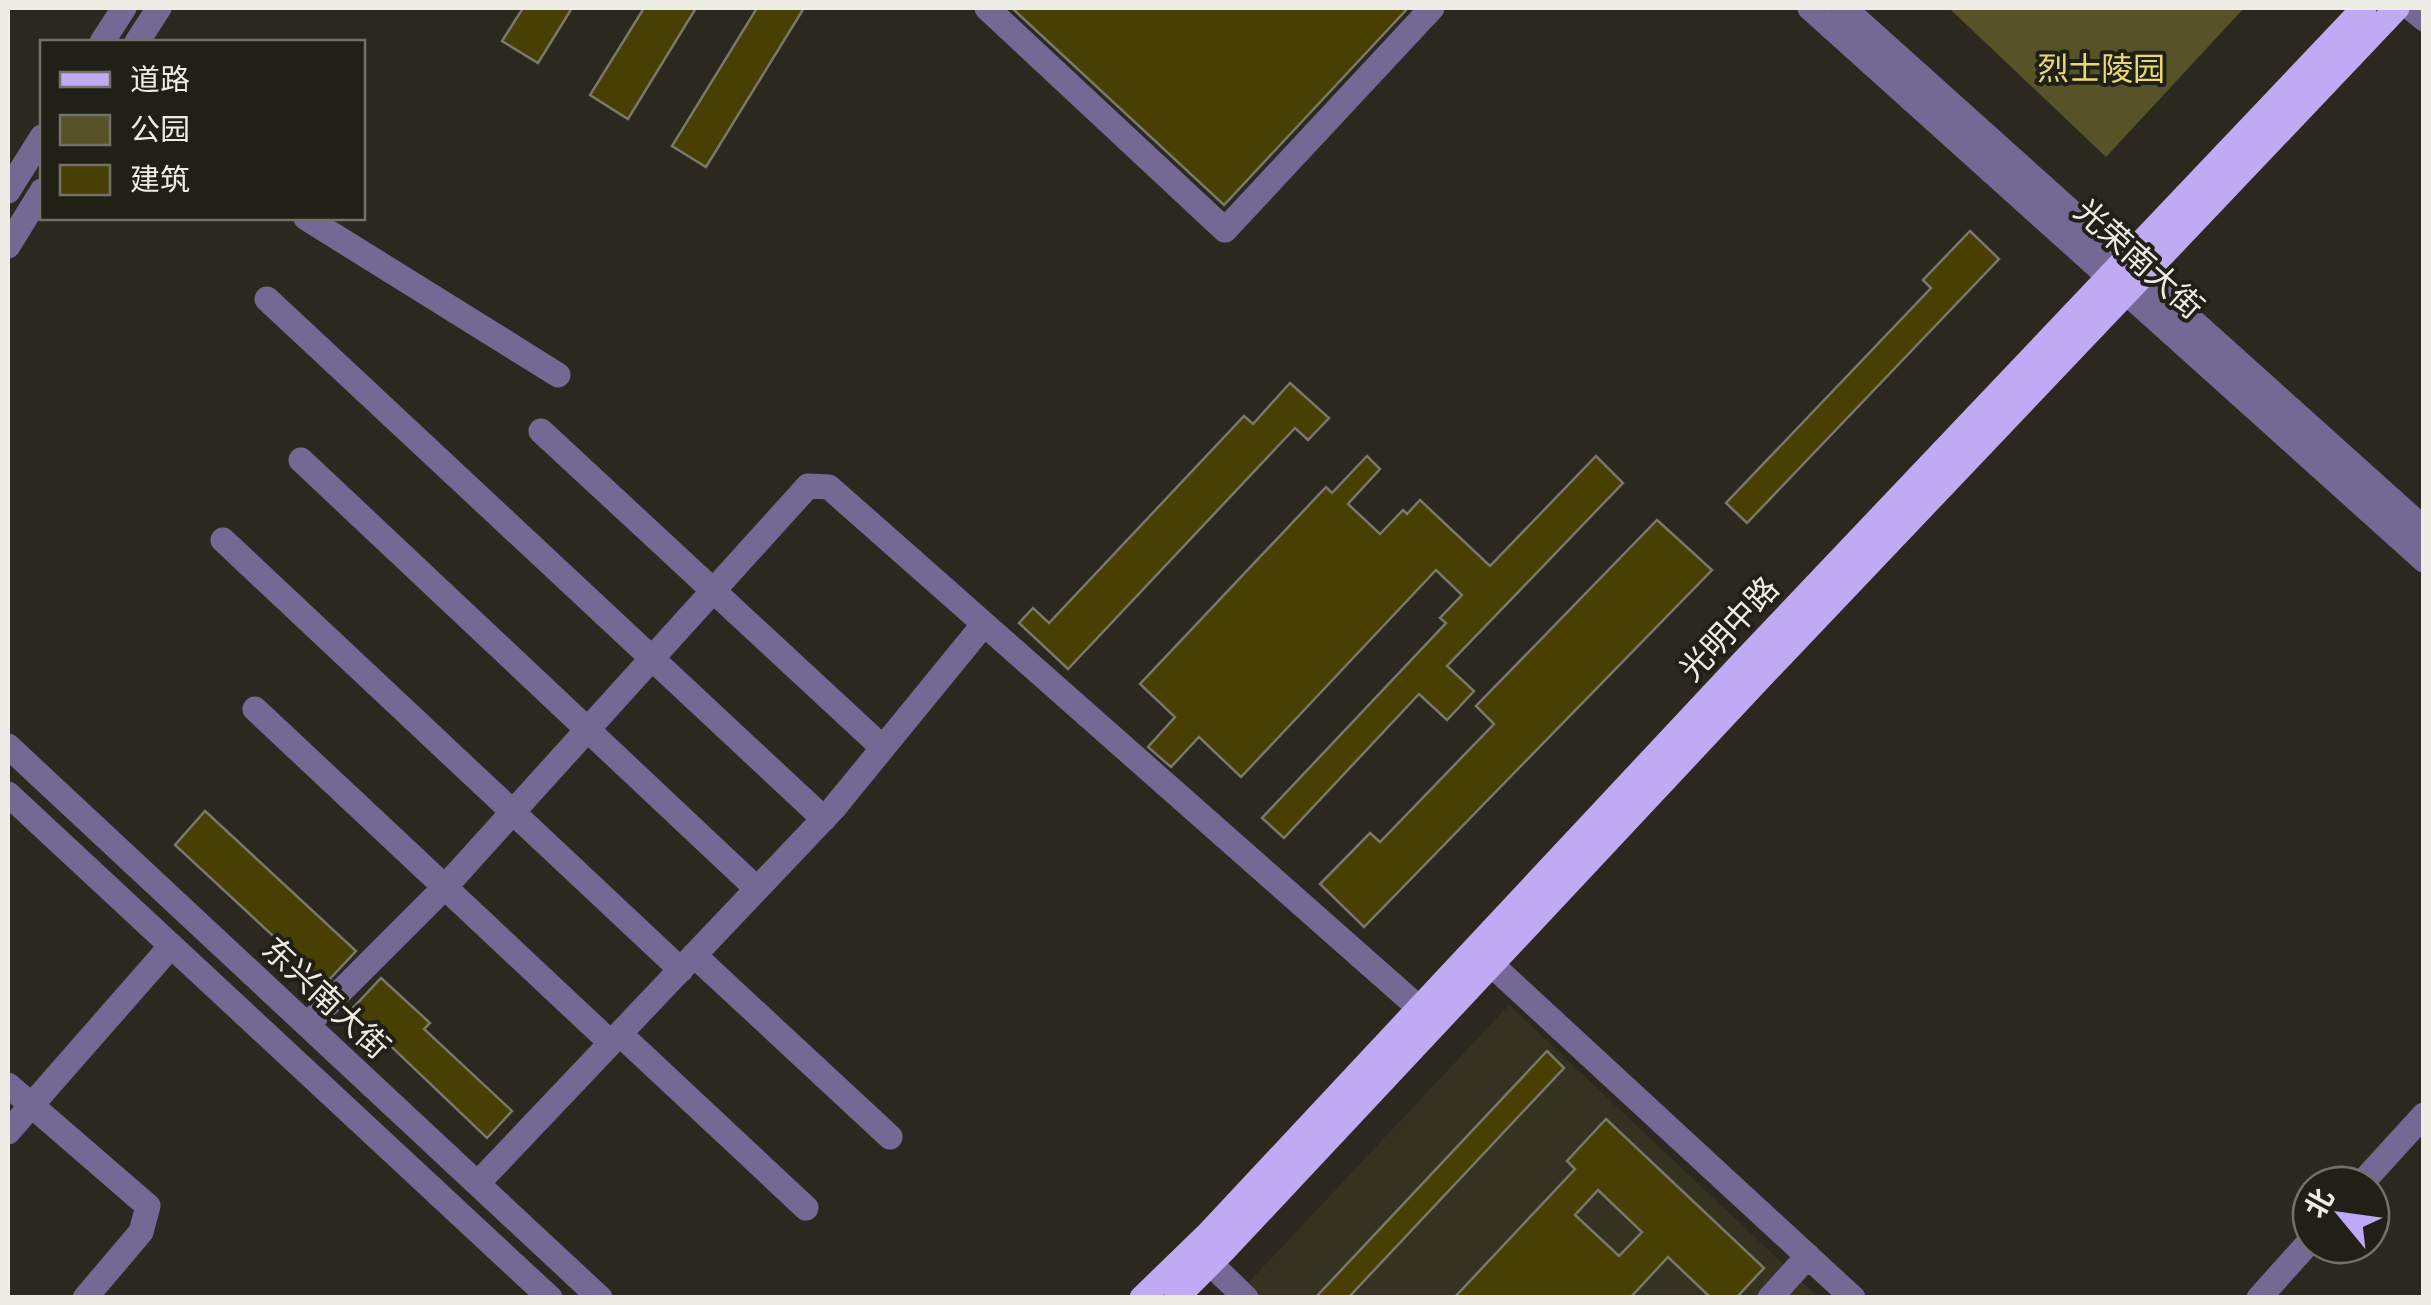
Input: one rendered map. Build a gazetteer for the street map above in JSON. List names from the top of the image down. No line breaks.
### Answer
{"streets":{"main road":["光明中路"],"street":["光荣南大街","东兴南大街"]},"crossings":[["光荣南大街","光明中路"]],"parks":["烈士陵园"],"legend":["道路","公园","建筑"],"north":"top left"}
